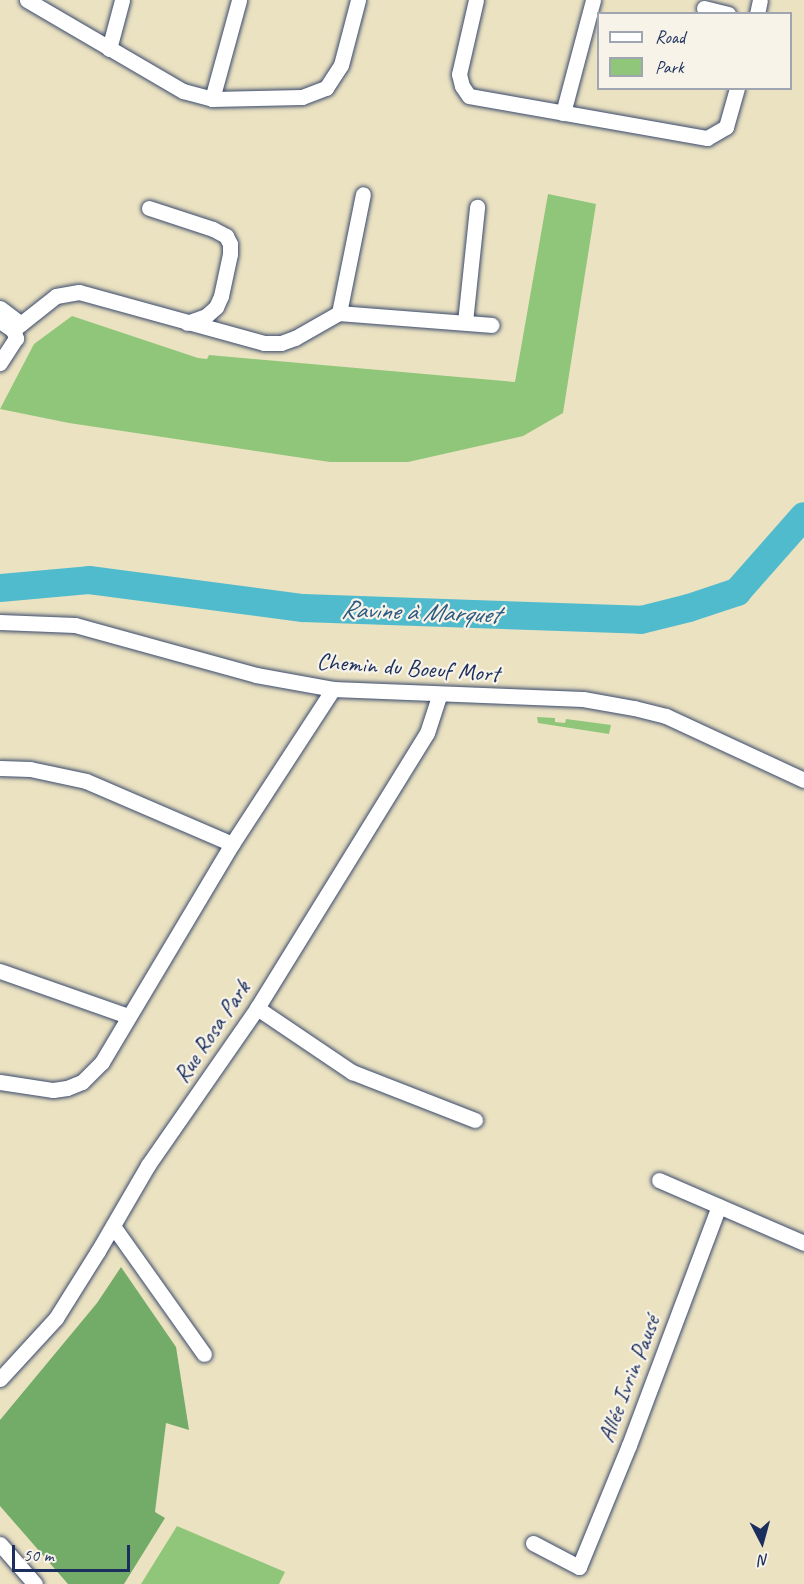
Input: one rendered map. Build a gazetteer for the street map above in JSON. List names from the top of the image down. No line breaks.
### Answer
{"streets":{"street":["Chemin du Boeuf Mort","Rue Rosa Park","Allée Ivrin Pausé"]},"crossings":[["Chemin du Boeuf Mort","Rue Rosa Park"]],"water":["Ravine à Marquet"],"legend":["Road","Park"],"scale_bar":"50 m","north":"bottom"}
